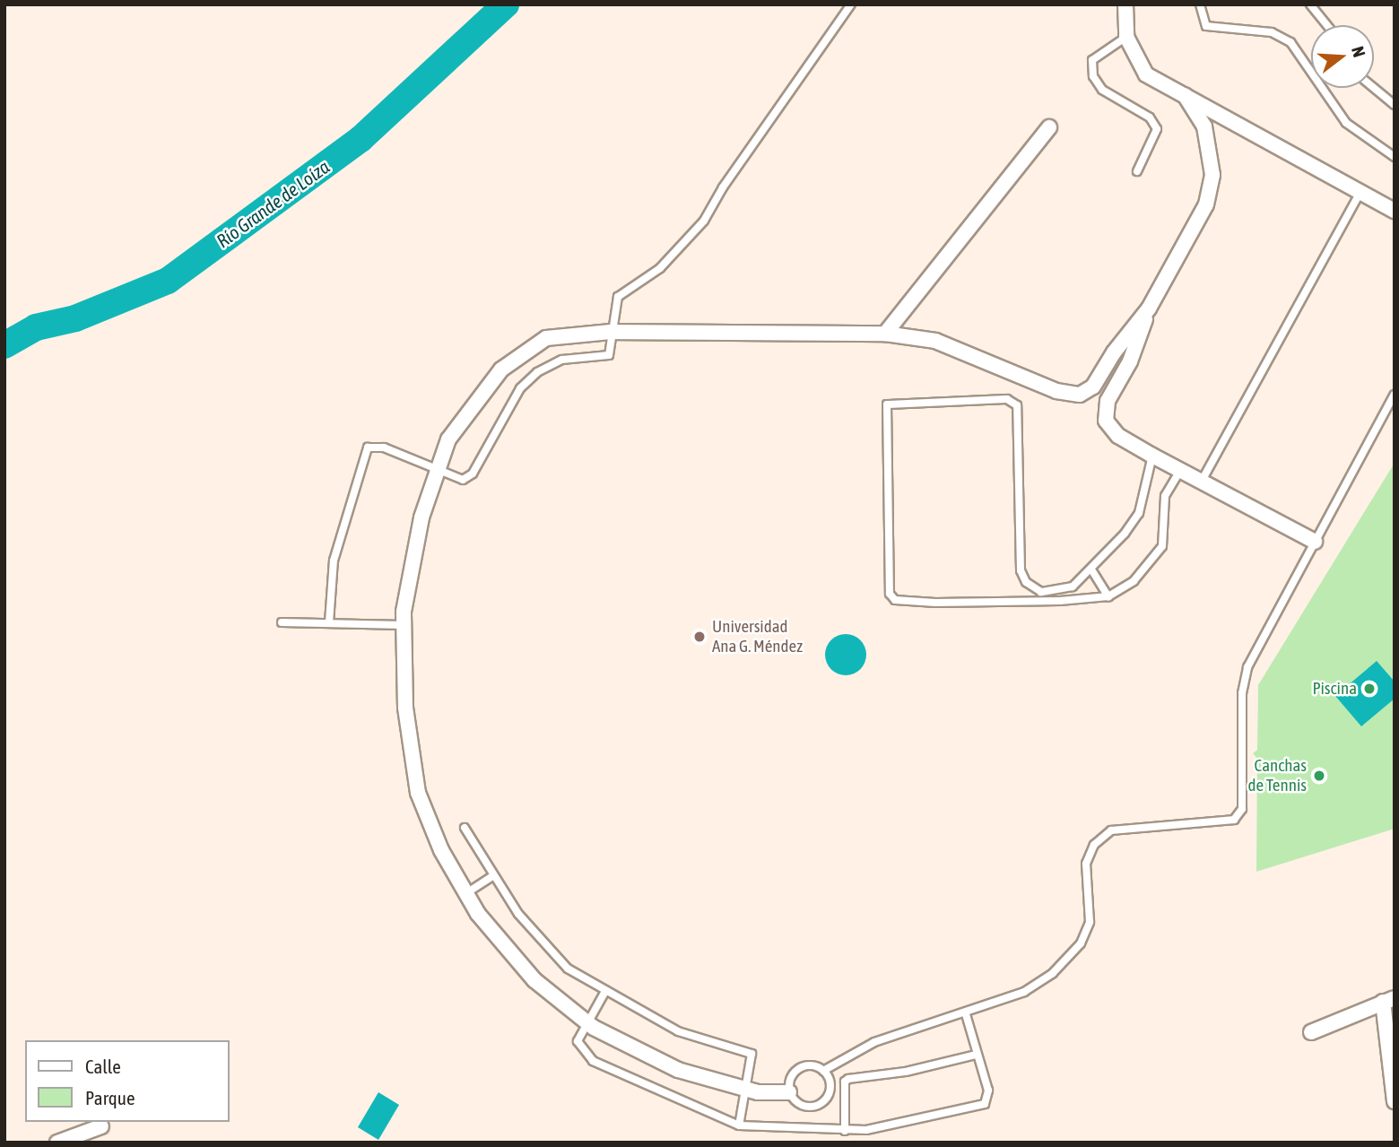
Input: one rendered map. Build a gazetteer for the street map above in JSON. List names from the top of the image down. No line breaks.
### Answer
{"water":["Río Grande de Loíza"],"places":["Universidad Ana G. Méndez","Piscina","Canchas de Tennis"],"legend":["Calle","Parque"],"north":"right"}
